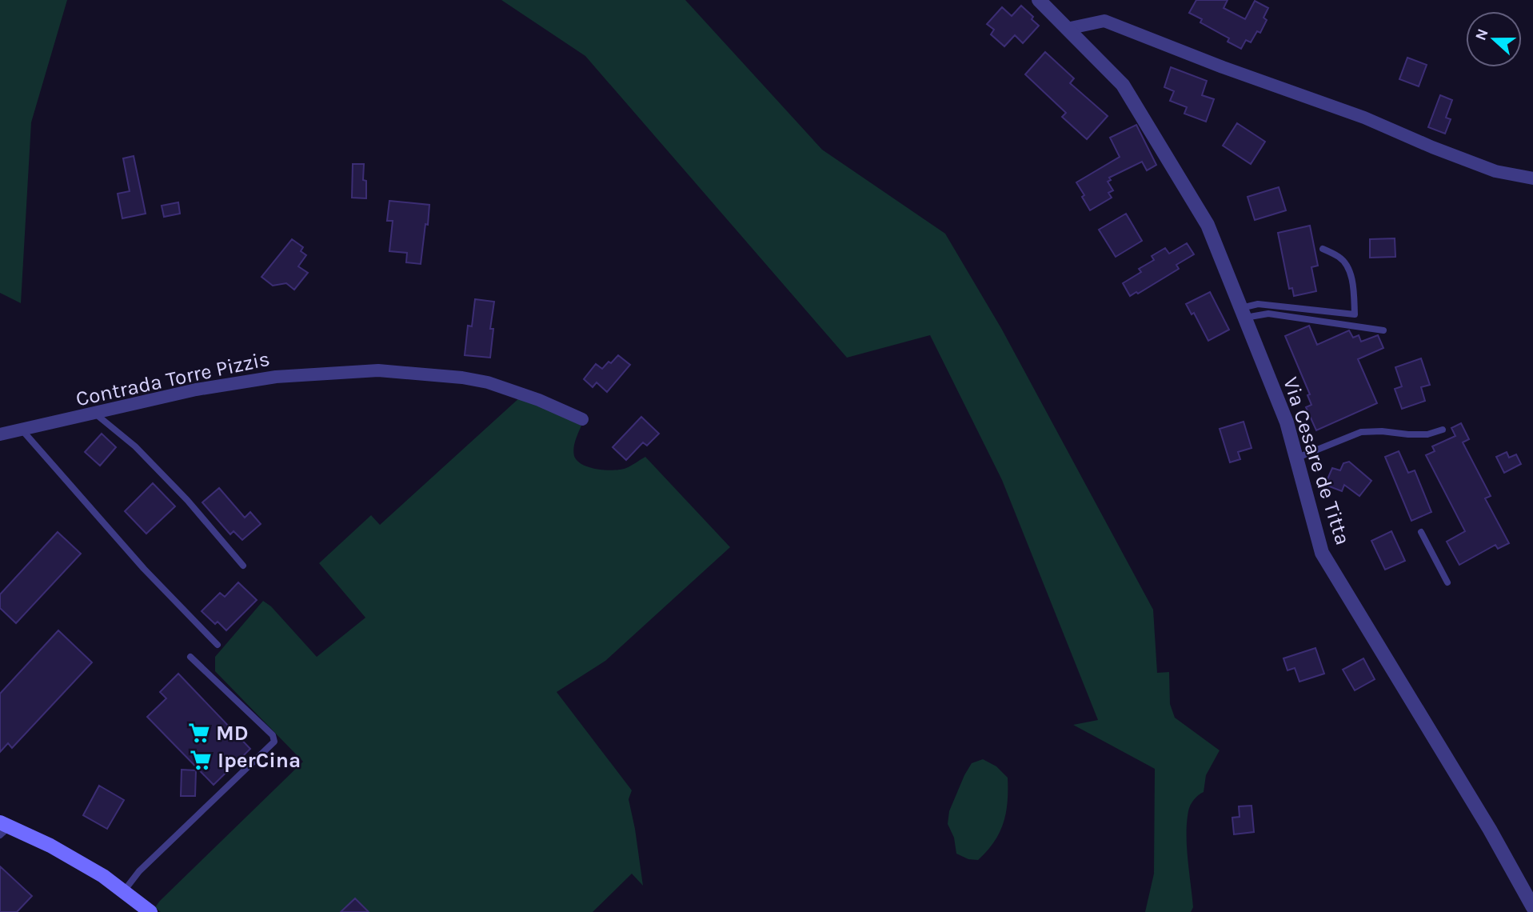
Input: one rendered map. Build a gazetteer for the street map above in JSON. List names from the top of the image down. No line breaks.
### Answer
{"streets":{"street":["Contrada Torre Pizzis","Via Cesare de Titta"]},"places":{"supermarket":["MD","IperCina"]},"north":"left"}
